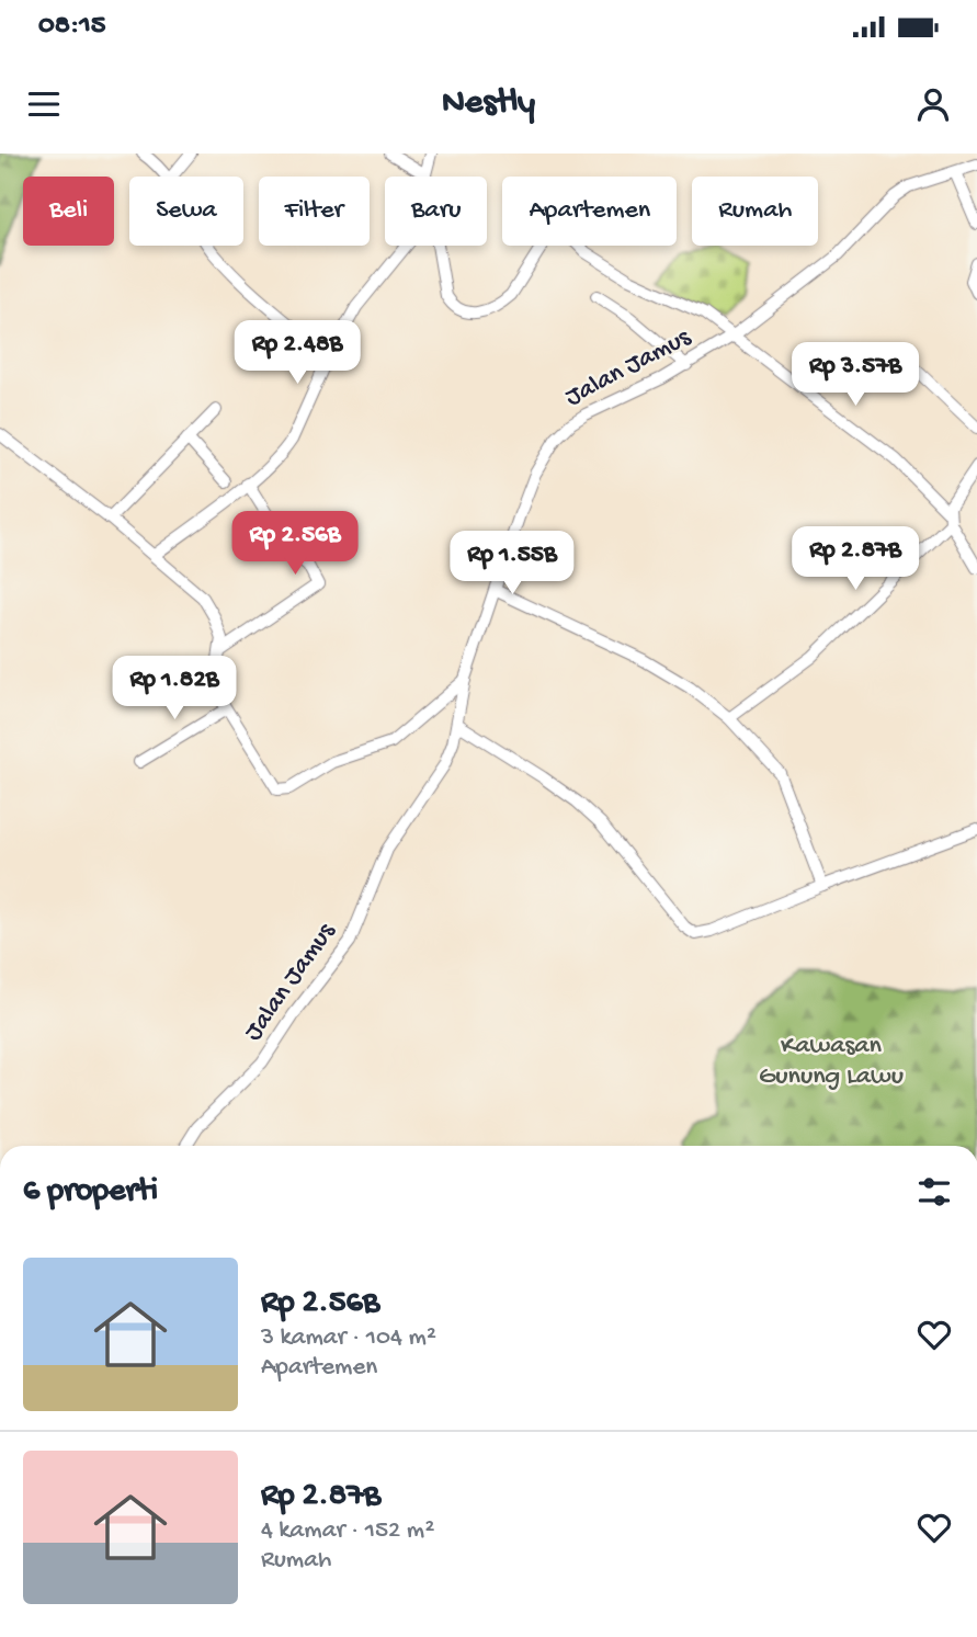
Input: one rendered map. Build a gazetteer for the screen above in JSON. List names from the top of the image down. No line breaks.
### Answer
{"streets":{"street":["Jalan Jamus"]},"parks":["Kawasan Gunung Lawu"],"page":{"status":"08:15","header":"Nestly","chip":["Beli","Sewa","Filter","Baru","Apartemen","Rumah"],"price":["Rp 2.48B","Rp 3.57B","Rp 2.56B","Rp 2.87B","Rp 1.55B","Rp 1.82B"],"heading":"6 properti","list":[{"name":"Rp 2.56B","note":"3 kamar · 104 m² · Apartemen"},{"name":"Rp 2.87B","note":"4 kamar · 152 m² · Rumah"}]}}
